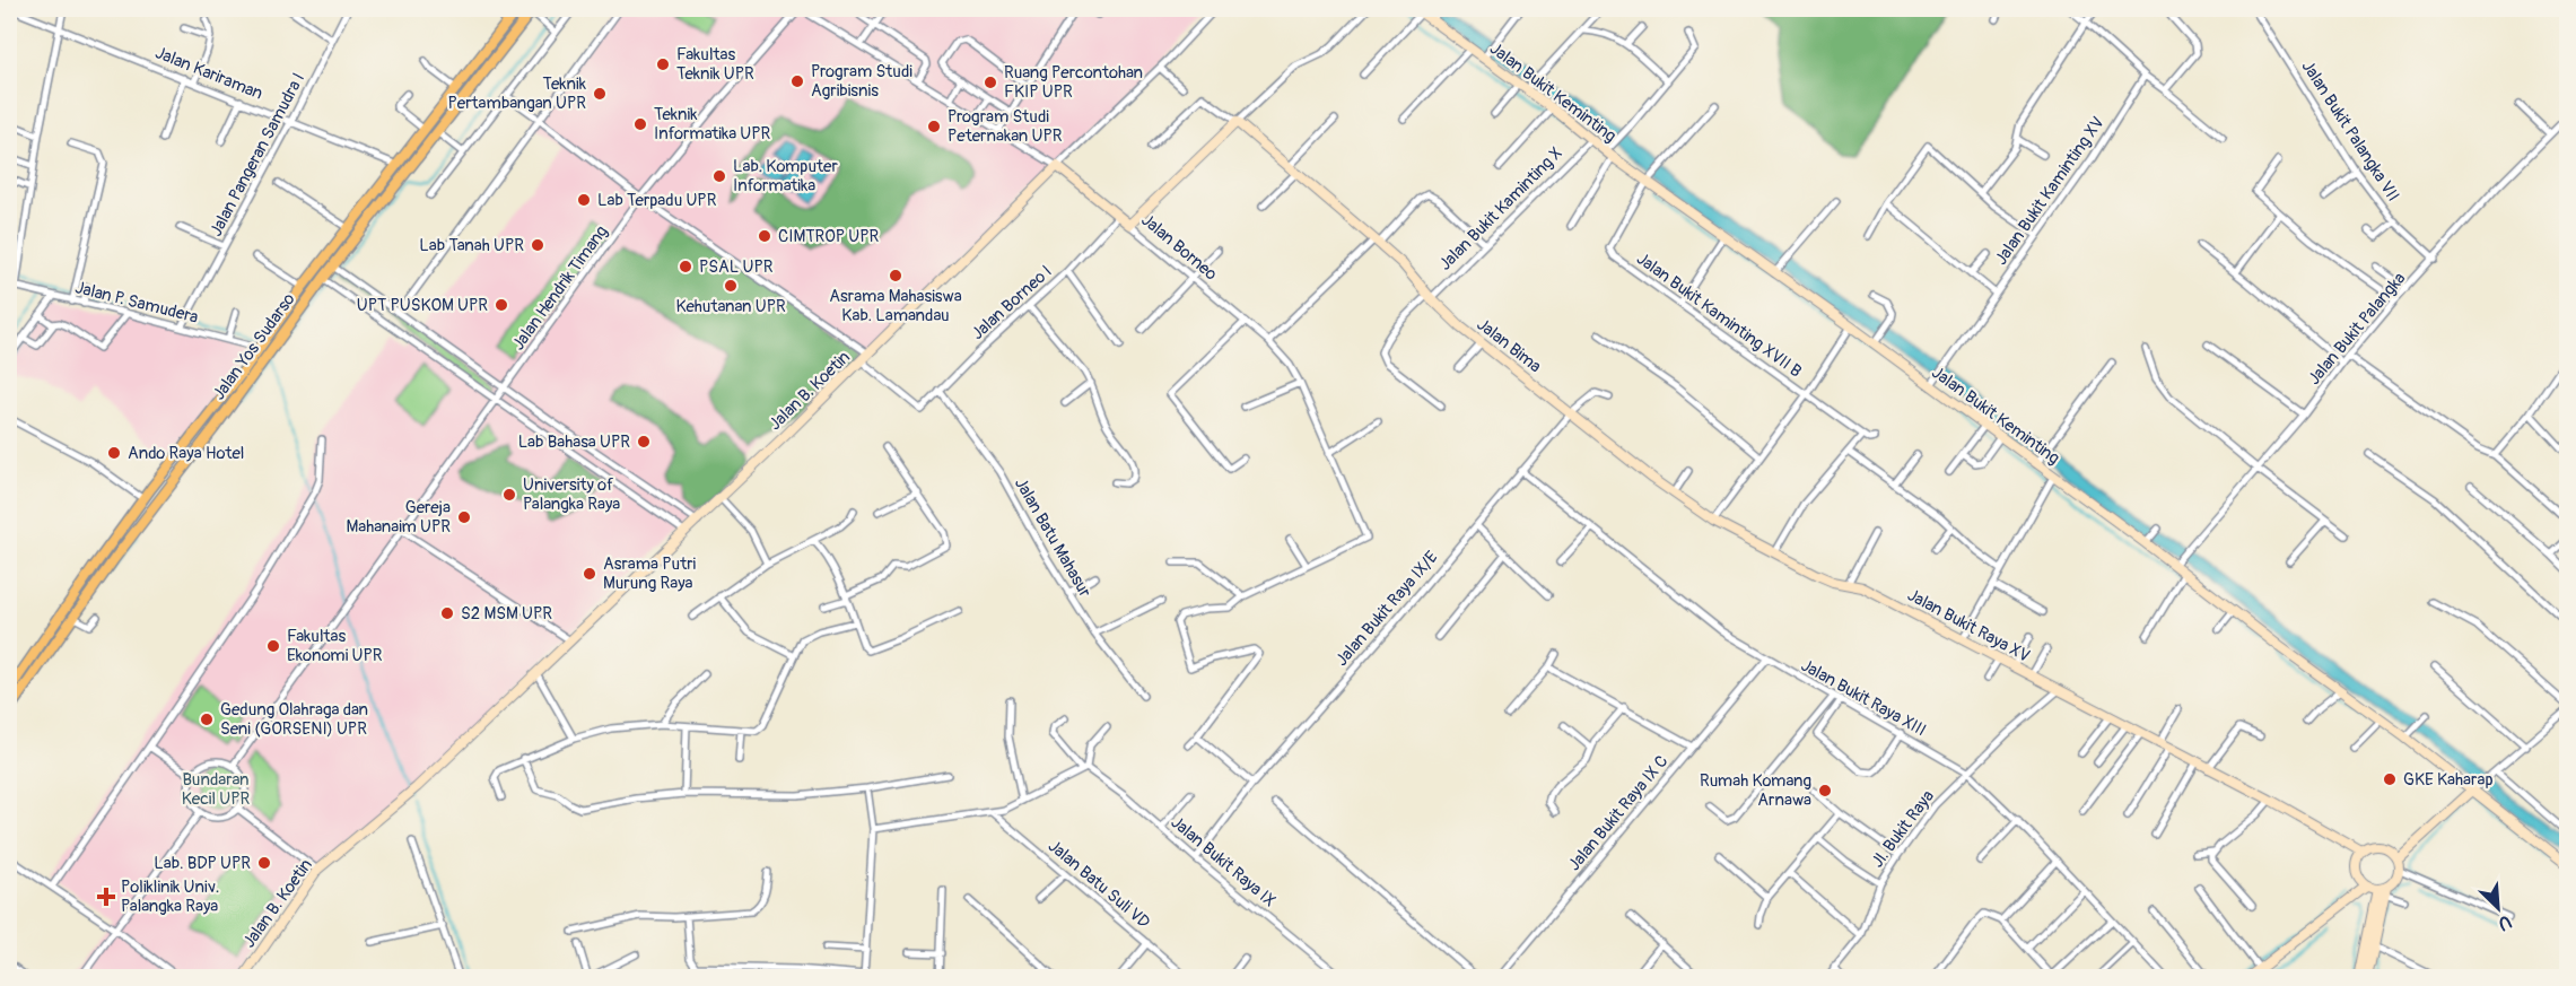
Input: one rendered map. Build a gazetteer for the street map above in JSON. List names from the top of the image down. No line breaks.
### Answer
{"streets":{"main road":["Jalan Yos Sudarso"],"street":["Jalan Kariraman","Jalan Bukit Keminting","Jalan Bukit Palangka VII","Jalan Pangeran Samudra I","Jalan Bukit Kaminting XV","Jalan Bukit Kaminting X","Jalan Borneo","Jalan Hendrik Timang","Jalan P. Samudera","Jalan Borneo I","Jalan Bukit Kaminting XVII B","Jalan Bukit Palangka","Jalan Bima","Jalan B. Koetin","Jalan Batu Mahasur","Jalan Bukit Raya IX/E","Jalan Bukit Raya XV","Jalan Bukit Raya XIII","Jalan Bukit Raya IX C","Jl. Bukit Raya","Jalan Bukit Raya IX","Jalan Batu Suli VD"]},"crossings":[["Jalan Kariraman","Jalan Pangeran Samudra I"],["Jalan Kariraman","Jalan Yos Sudarso"],["Jalan Bukit Keminting","Jalan Bukit Kaminting XV"],["Jalan Bukit Keminting","Jalan Bukit Kaminting X"],["Jalan Bukit Keminting","Jalan Bukit Kaminting XVII B"],["Jalan Bukit Keminting","Jalan Bukit Palangka"],["Jalan Bukit Palangka VII","Jalan Bukit Palangka"],["Jalan Pangeran Samudra I","Jalan P. Samudera"],["Jalan Bukit Kaminting X","Jalan Bima"],["Jalan Borneo","Jalan Borneo I"],["Jalan Borneo","Jalan B. Koetin"],["Jalan P. Samudera","Jalan Yos Sudarso"],["Jalan Borneo I","Jalan B. Koetin"],["Jalan Borneo I","Jalan Batu Mahasur"],["Jalan Bima","Jalan Bukit Raya IX/E"],["Jalan Bima","Jalan Bukit Raya XV"],["Jalan Bukit Raya IX/E","Jalan Bukit Raya XV"],["Jalan Bukit Raya IX/E","Jalan Bukit Raya XIII"],["Jalan Bukit Raya IX/E","Jalan Bukit Raya IX"],["Jalan Bukit Raya XV","Jl. Bukit Raya"],["Jalan Bukit Raya XIII","Jalan Bukit Raya IX C"],["Jalan Bukit Raya XIII","Jl. Bukit Raya"]],"parks":["Bundaran Kecil UPR"],"places":{"other":["Fakultas Teknik UPR","Program Studi Agribisnis","Ruang Percontohan FKIP UPR","Teknik Pertambangan UPR","Teknik Informatika UPR","Program Studi Peternakan UPR","Lab. Komputer Informatika","Lab Terpadu UPR","CIMTROP UPR","Lab Tanah UPR","PSAL UPR","Asrama Mahasiswa Kab. Lamandau","Kehutanan UPR","UPT PUSKOM UPR","Lab Bahasa UPR","Ando Raya Hotel","University of Palangka Raya","Gereja Mahanaim UPR","Asrama Putri Murung Raya","S2 MSM UPR","Fakultas Ekonomi UPR","Gedung Olahraga dan Seni (GORSENI) UPR","GKE Kaharap","Rumah Komang Arnawa","Lab. BDP UPR"],"health":["Poliklinik Univ. Palangka Raya"]},"north":"bottom right"}
